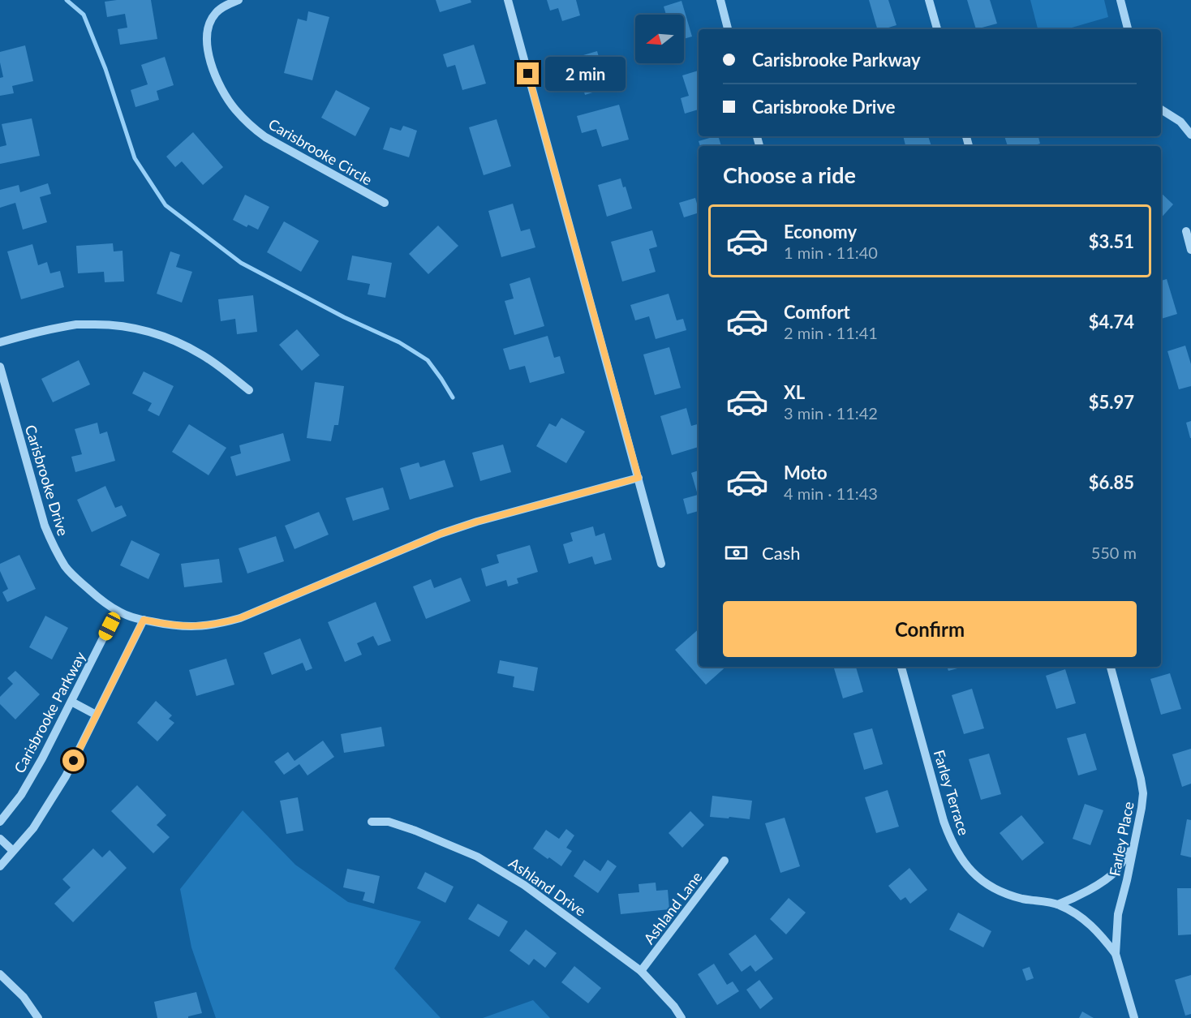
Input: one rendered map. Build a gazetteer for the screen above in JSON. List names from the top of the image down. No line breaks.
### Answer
{"streets":{"street":["Carisbrooke Circle","Carisbrooke Drive","Carisbrooke Parkway","Farley Terrace","Farley Place","Ashland Drive","Ashland Lane"]},"crossings":[["Carisbrooke Drive","Carisbrooke Parkway"],["Farley Terrace","Farley Place"],["Ashland Drive","Ashland Lane"]],"north":"left","page":{"banner":["Carisbrooke Parkway","Carisbrooke Drive"],"bubble":"2 min","heading":"Choose a ride","list":[{"name":"Economy","note":"1 min · 11:40","value":"$3.51"},{"name":"Comfort","note":"2 min · 11:41","value":"$4.74"},{"name":"XL","note":"3 min · 11:42","value":"$5.97"},{"name":"Moto","note":"4 min · 11:43","value":"$6.85"}],"pay":["Cash","550 m"],"buttons":"Confirm"}}
